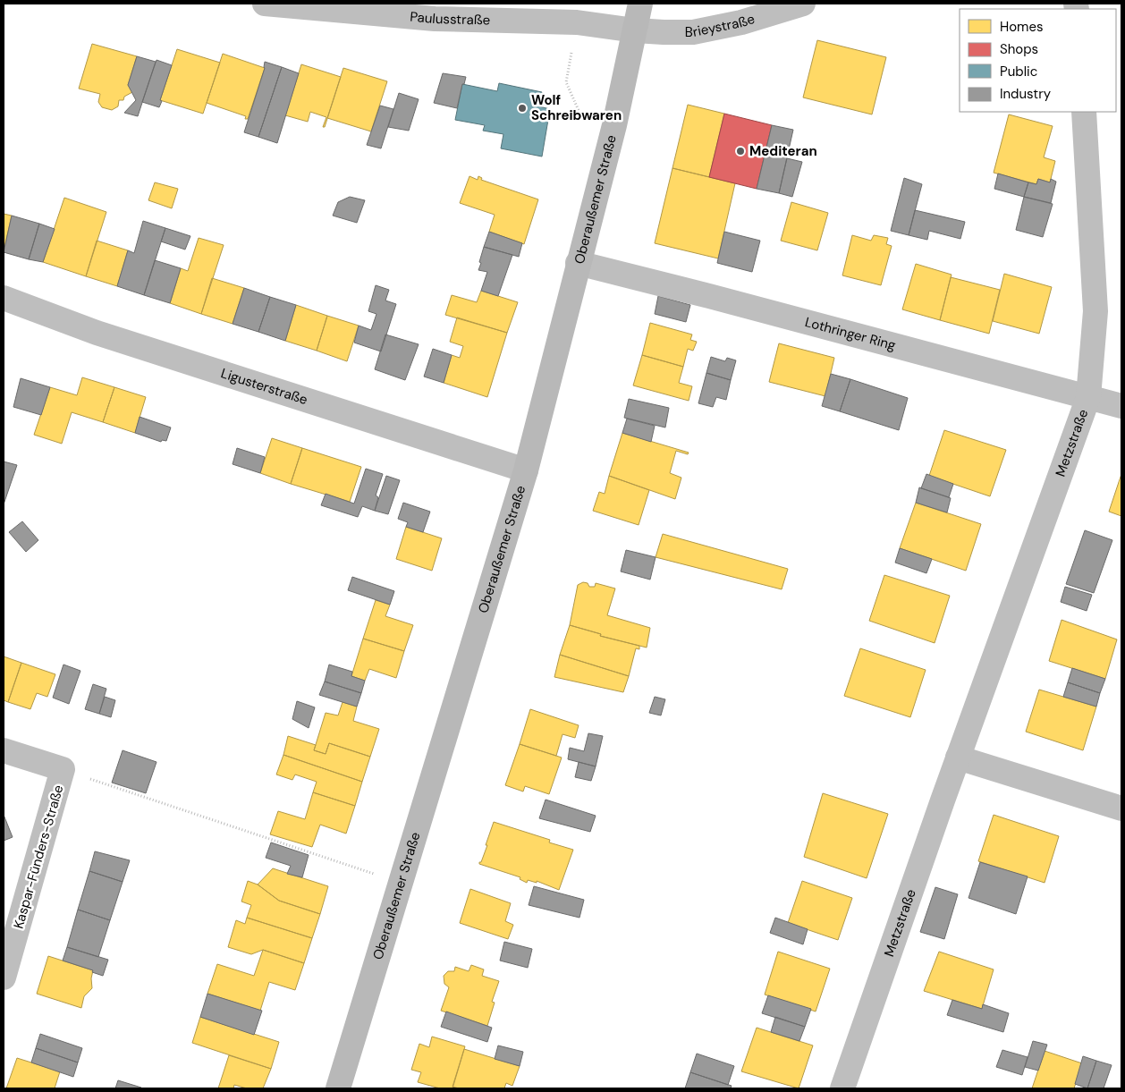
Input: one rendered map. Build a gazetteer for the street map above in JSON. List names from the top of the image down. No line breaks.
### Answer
{"streets":{"main road":["Oberaußemer Straße"],"street":["Paulusstraße","Brieystraße","Lothringer Ring","Ligusterstraße","Metzstraße","Kaspar-Fünders-Straße"]},"crossings":[["Paulusstraße","Brieystraße"],["Paulusstraße","Oberaußemer Straße"],["Brieystraße","Oberaußemer Straße"],["Oberaußemer Straße","Lothringer Ring"],["Oberaußemer Straße","Ligusterstraße"],["Lothringer Ring","Metzstraße"]],"places":["Wolf Schreibwaren","Mediteran"],"legend":["Homes","Shops","Public","Industry"]}
